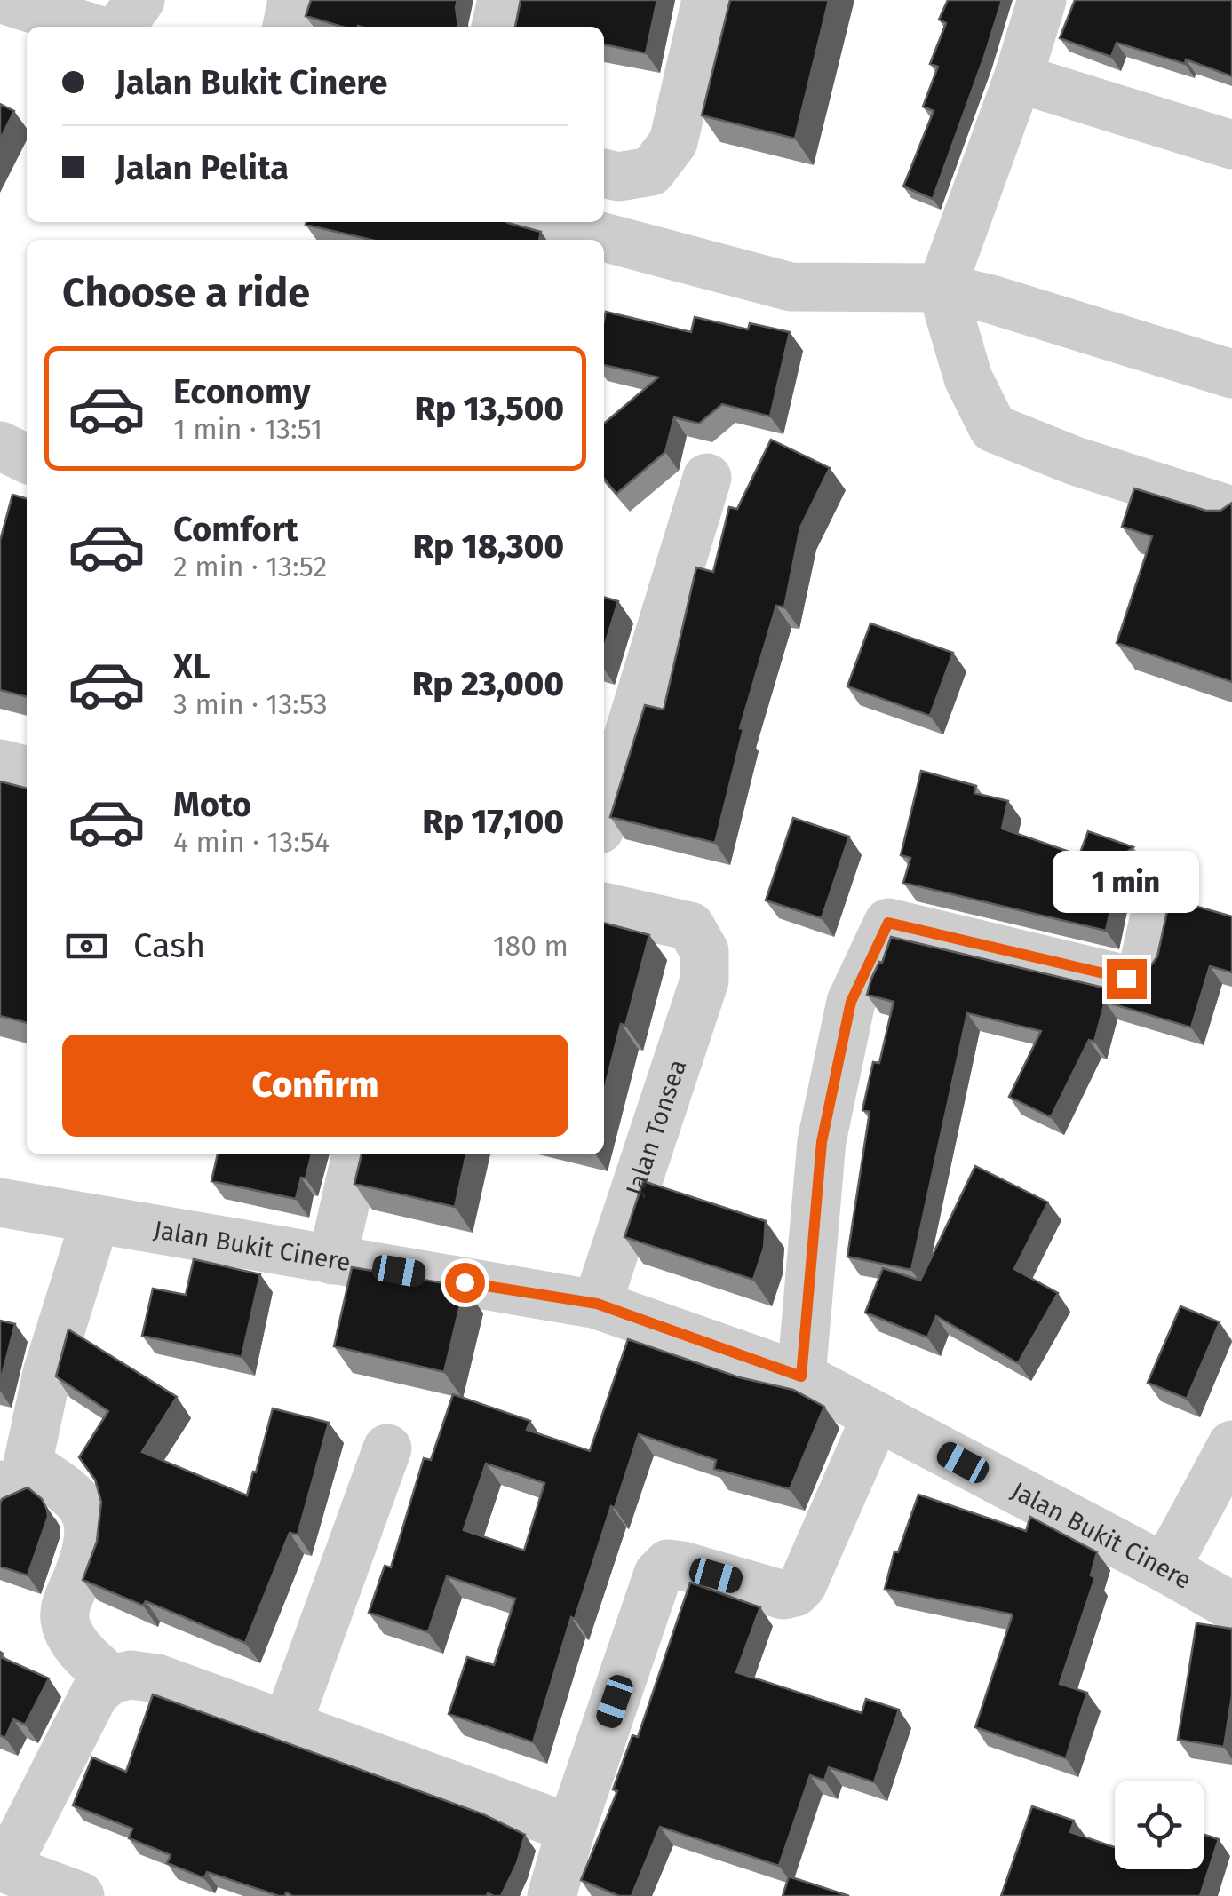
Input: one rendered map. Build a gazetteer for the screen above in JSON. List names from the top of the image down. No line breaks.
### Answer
{"streets":{"street":["Jalan Tonsea","Jalan Bukit Cinere"]},"crossings":[["Jalan Tonsea","Jalan Bukit Cinere"]],"page":{"banner":["Jalan Bukit Cinere","Jalan Pelita"],"heading":"Choose a ride","list":[{"name":"Economy","note":"1 min · 13:51","value":"Rp 13,500"},{"name":"Comfort","note":"2 min · 13:52","value":"Rp 18,300"},{"name":"XL","note":"3 min · 13:53","value":"Rp 23,000"},{"name":"Moto","note":"4 min · 13:54","value":"Rp 17,100"}],"bubble":"1 min","pay":["Cash","180 m"],"buttons":"Confirm"}}
